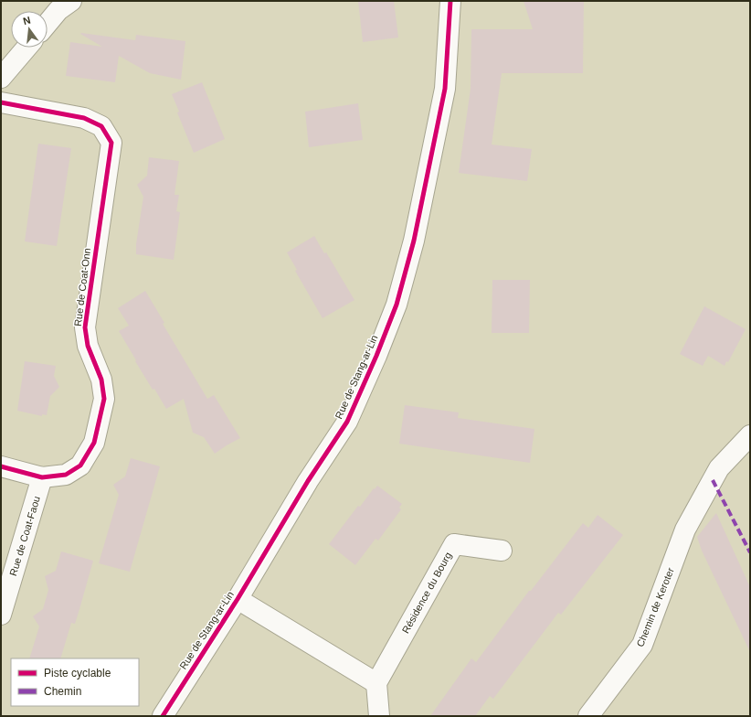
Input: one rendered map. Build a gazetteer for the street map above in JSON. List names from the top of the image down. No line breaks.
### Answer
{"streets":{"street":["Rue de Coat-Onn","Rue de Stang-ar-Lin","Rue de Coat-Faou","Résidence du Bourg","Chemin de Keroter"]},"crossings":[["Rue de Coat-Onn","Rue de Coat-Faou"]],"legend":["Piste cyclable","Chemin"],"north":"top"}
